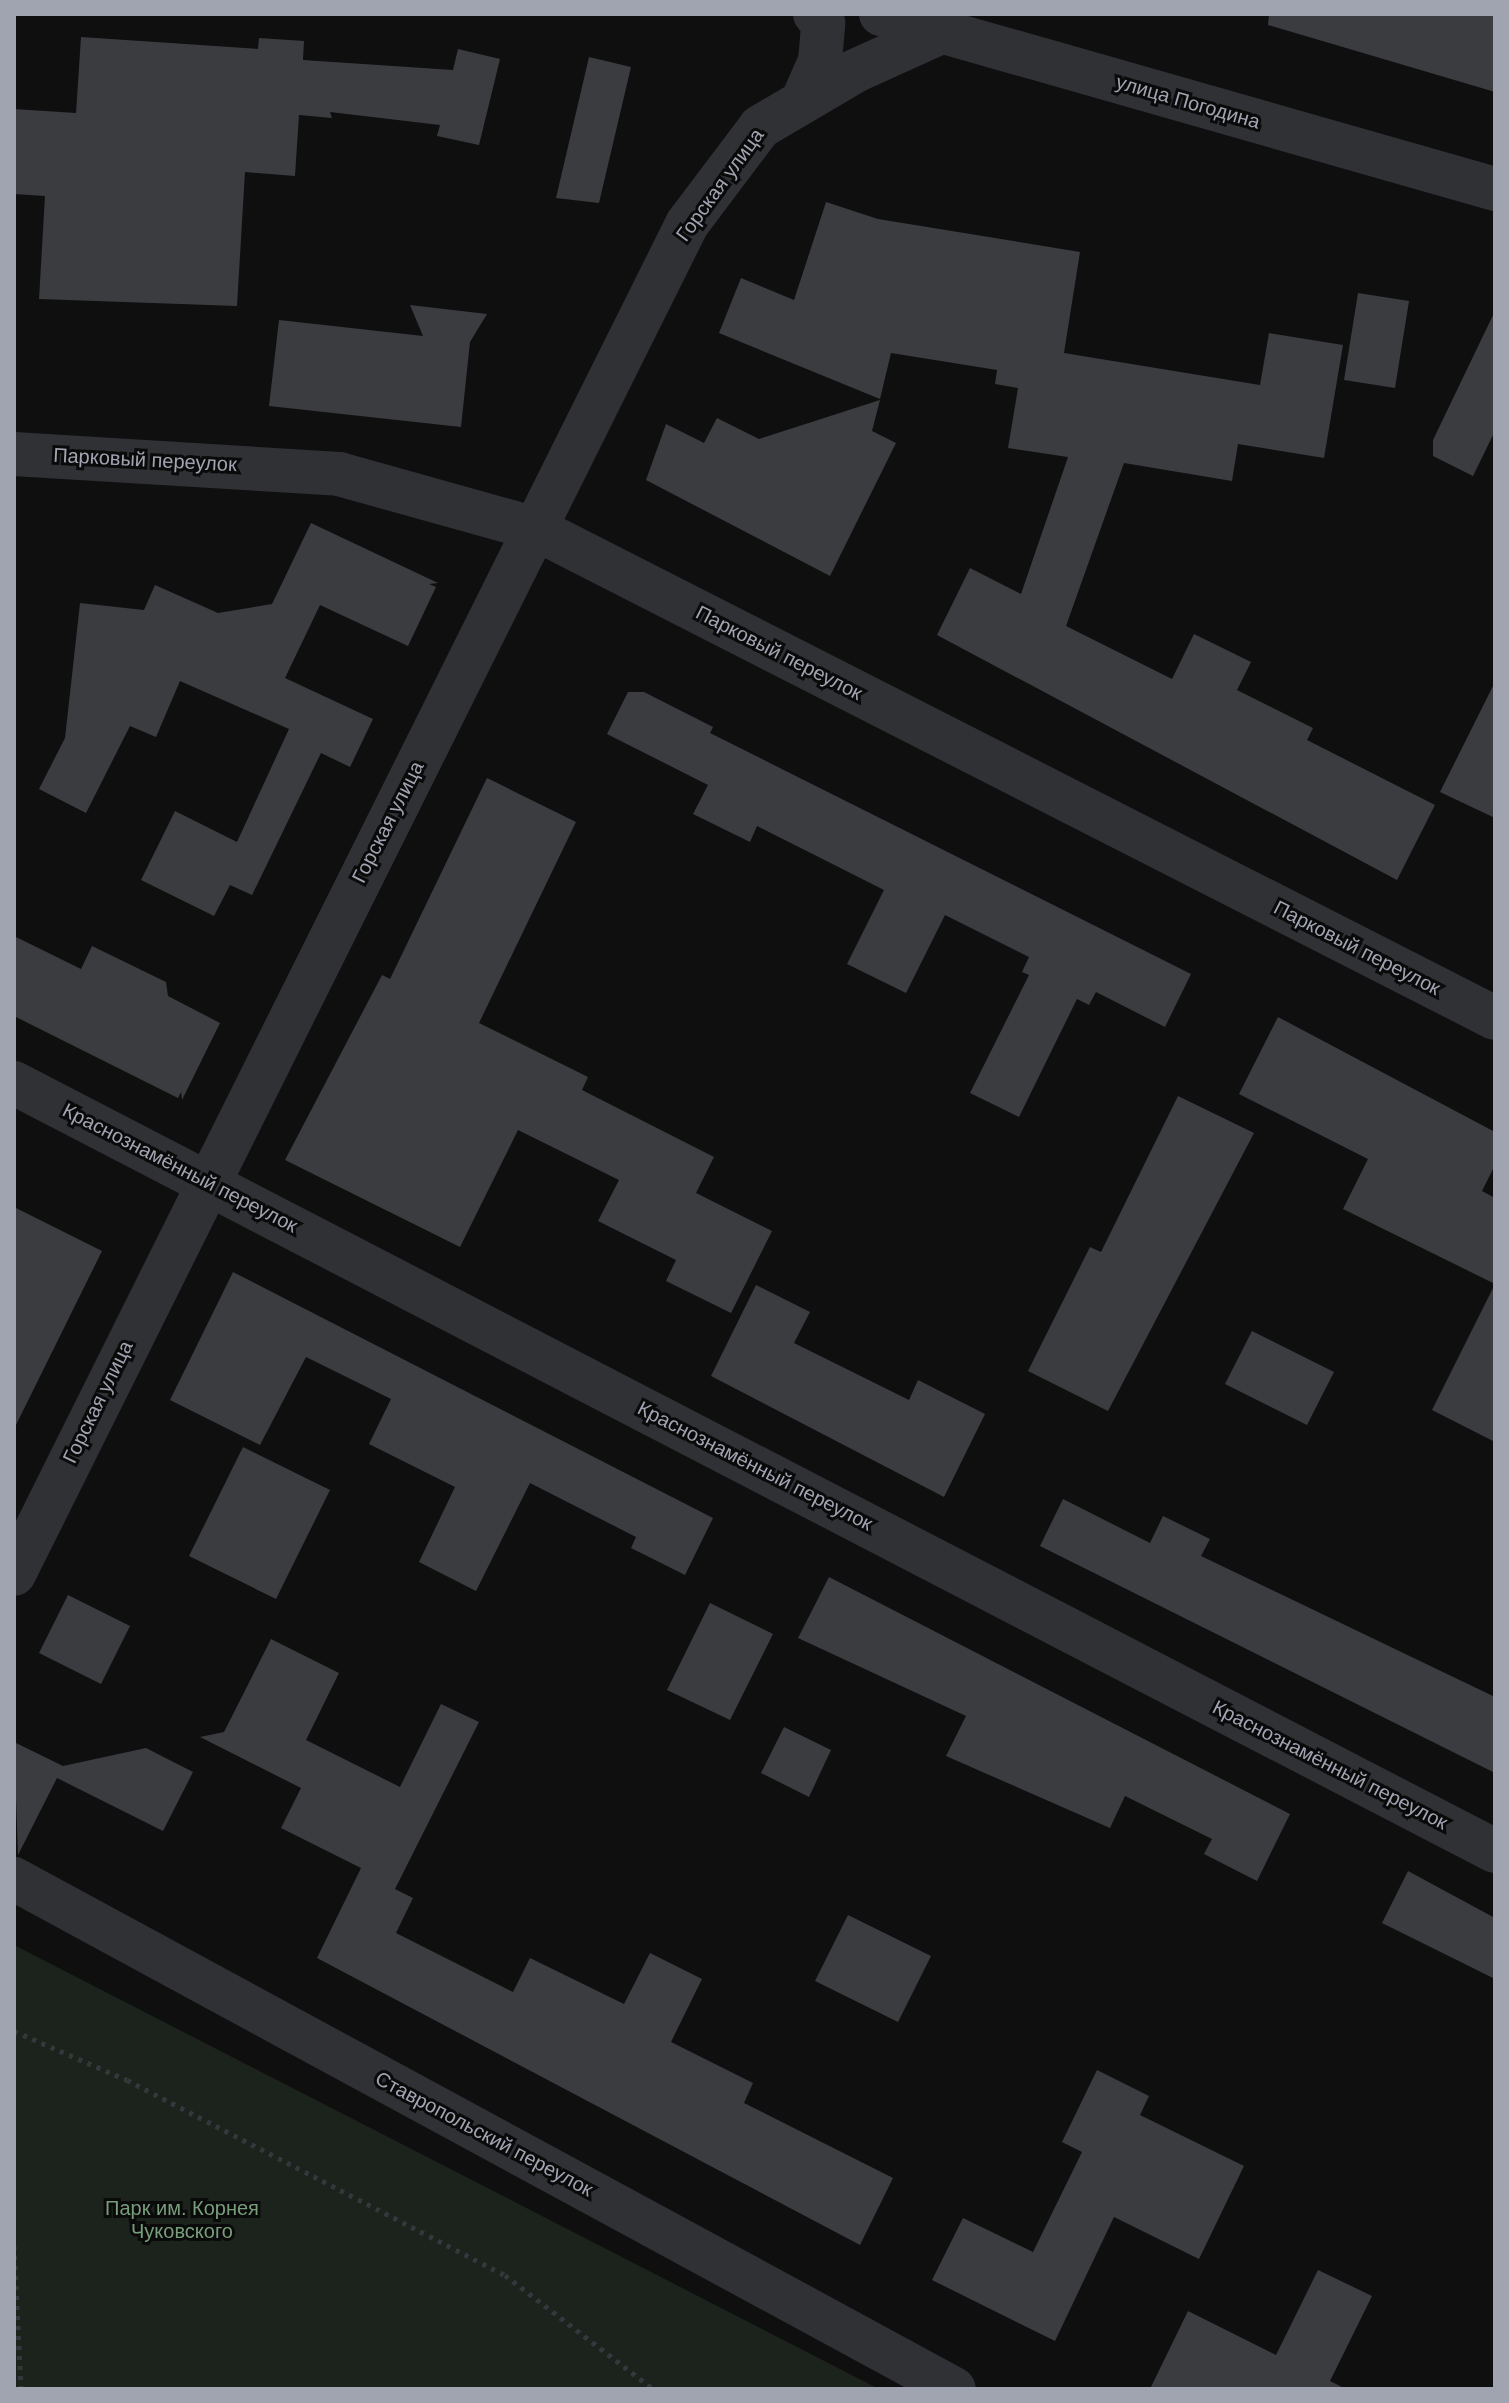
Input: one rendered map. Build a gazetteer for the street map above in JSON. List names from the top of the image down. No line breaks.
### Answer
{"streets":{"street":["улица Погодина","Горская улица","Парковый переулок","Краснознамённый переулок","Ставропольский переулок"]},"crossings":[["улица Погодина","Горская улица"],["Горская улица","Парковый переулок"],["Горская улица","Краснознамённый переулок"]],"parks":["Парк им. Корнея Чуковского"]}
